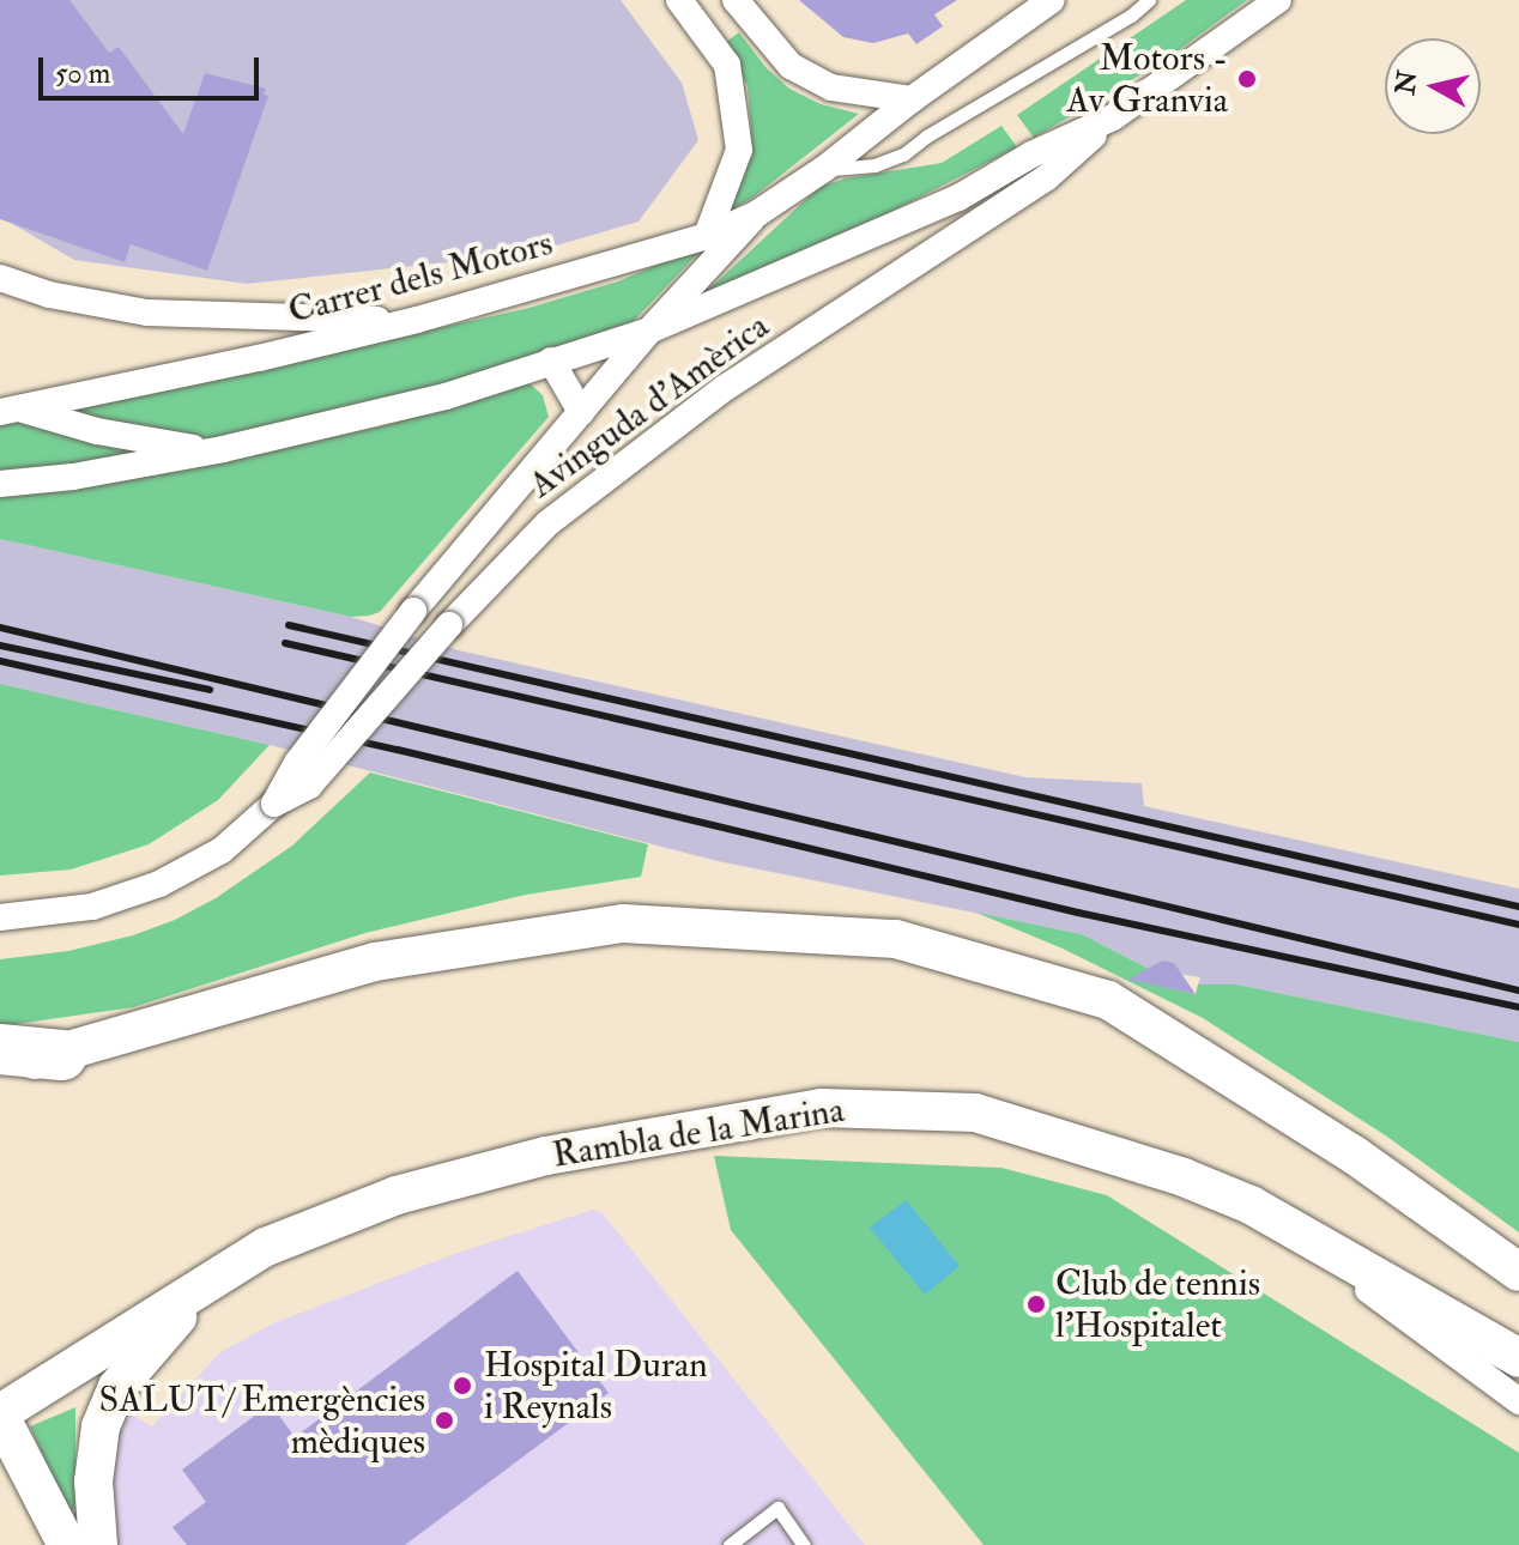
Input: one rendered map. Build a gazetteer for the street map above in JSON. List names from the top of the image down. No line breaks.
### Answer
{"streets":{"street":["Carrer dels Motors","Avinguda d'Amèrica","Rambla de la Marina"]},"crossings":[["Carrer dels Motors","Avinguda d'Amèrica"]],"places":["Motors - Av Granvia","Club de tennis l'Hospitalet","Hospital Duran i Reynals","SALUT/ Emergències mèdiques"],"scale_bar":"50 m","north":"left"}
